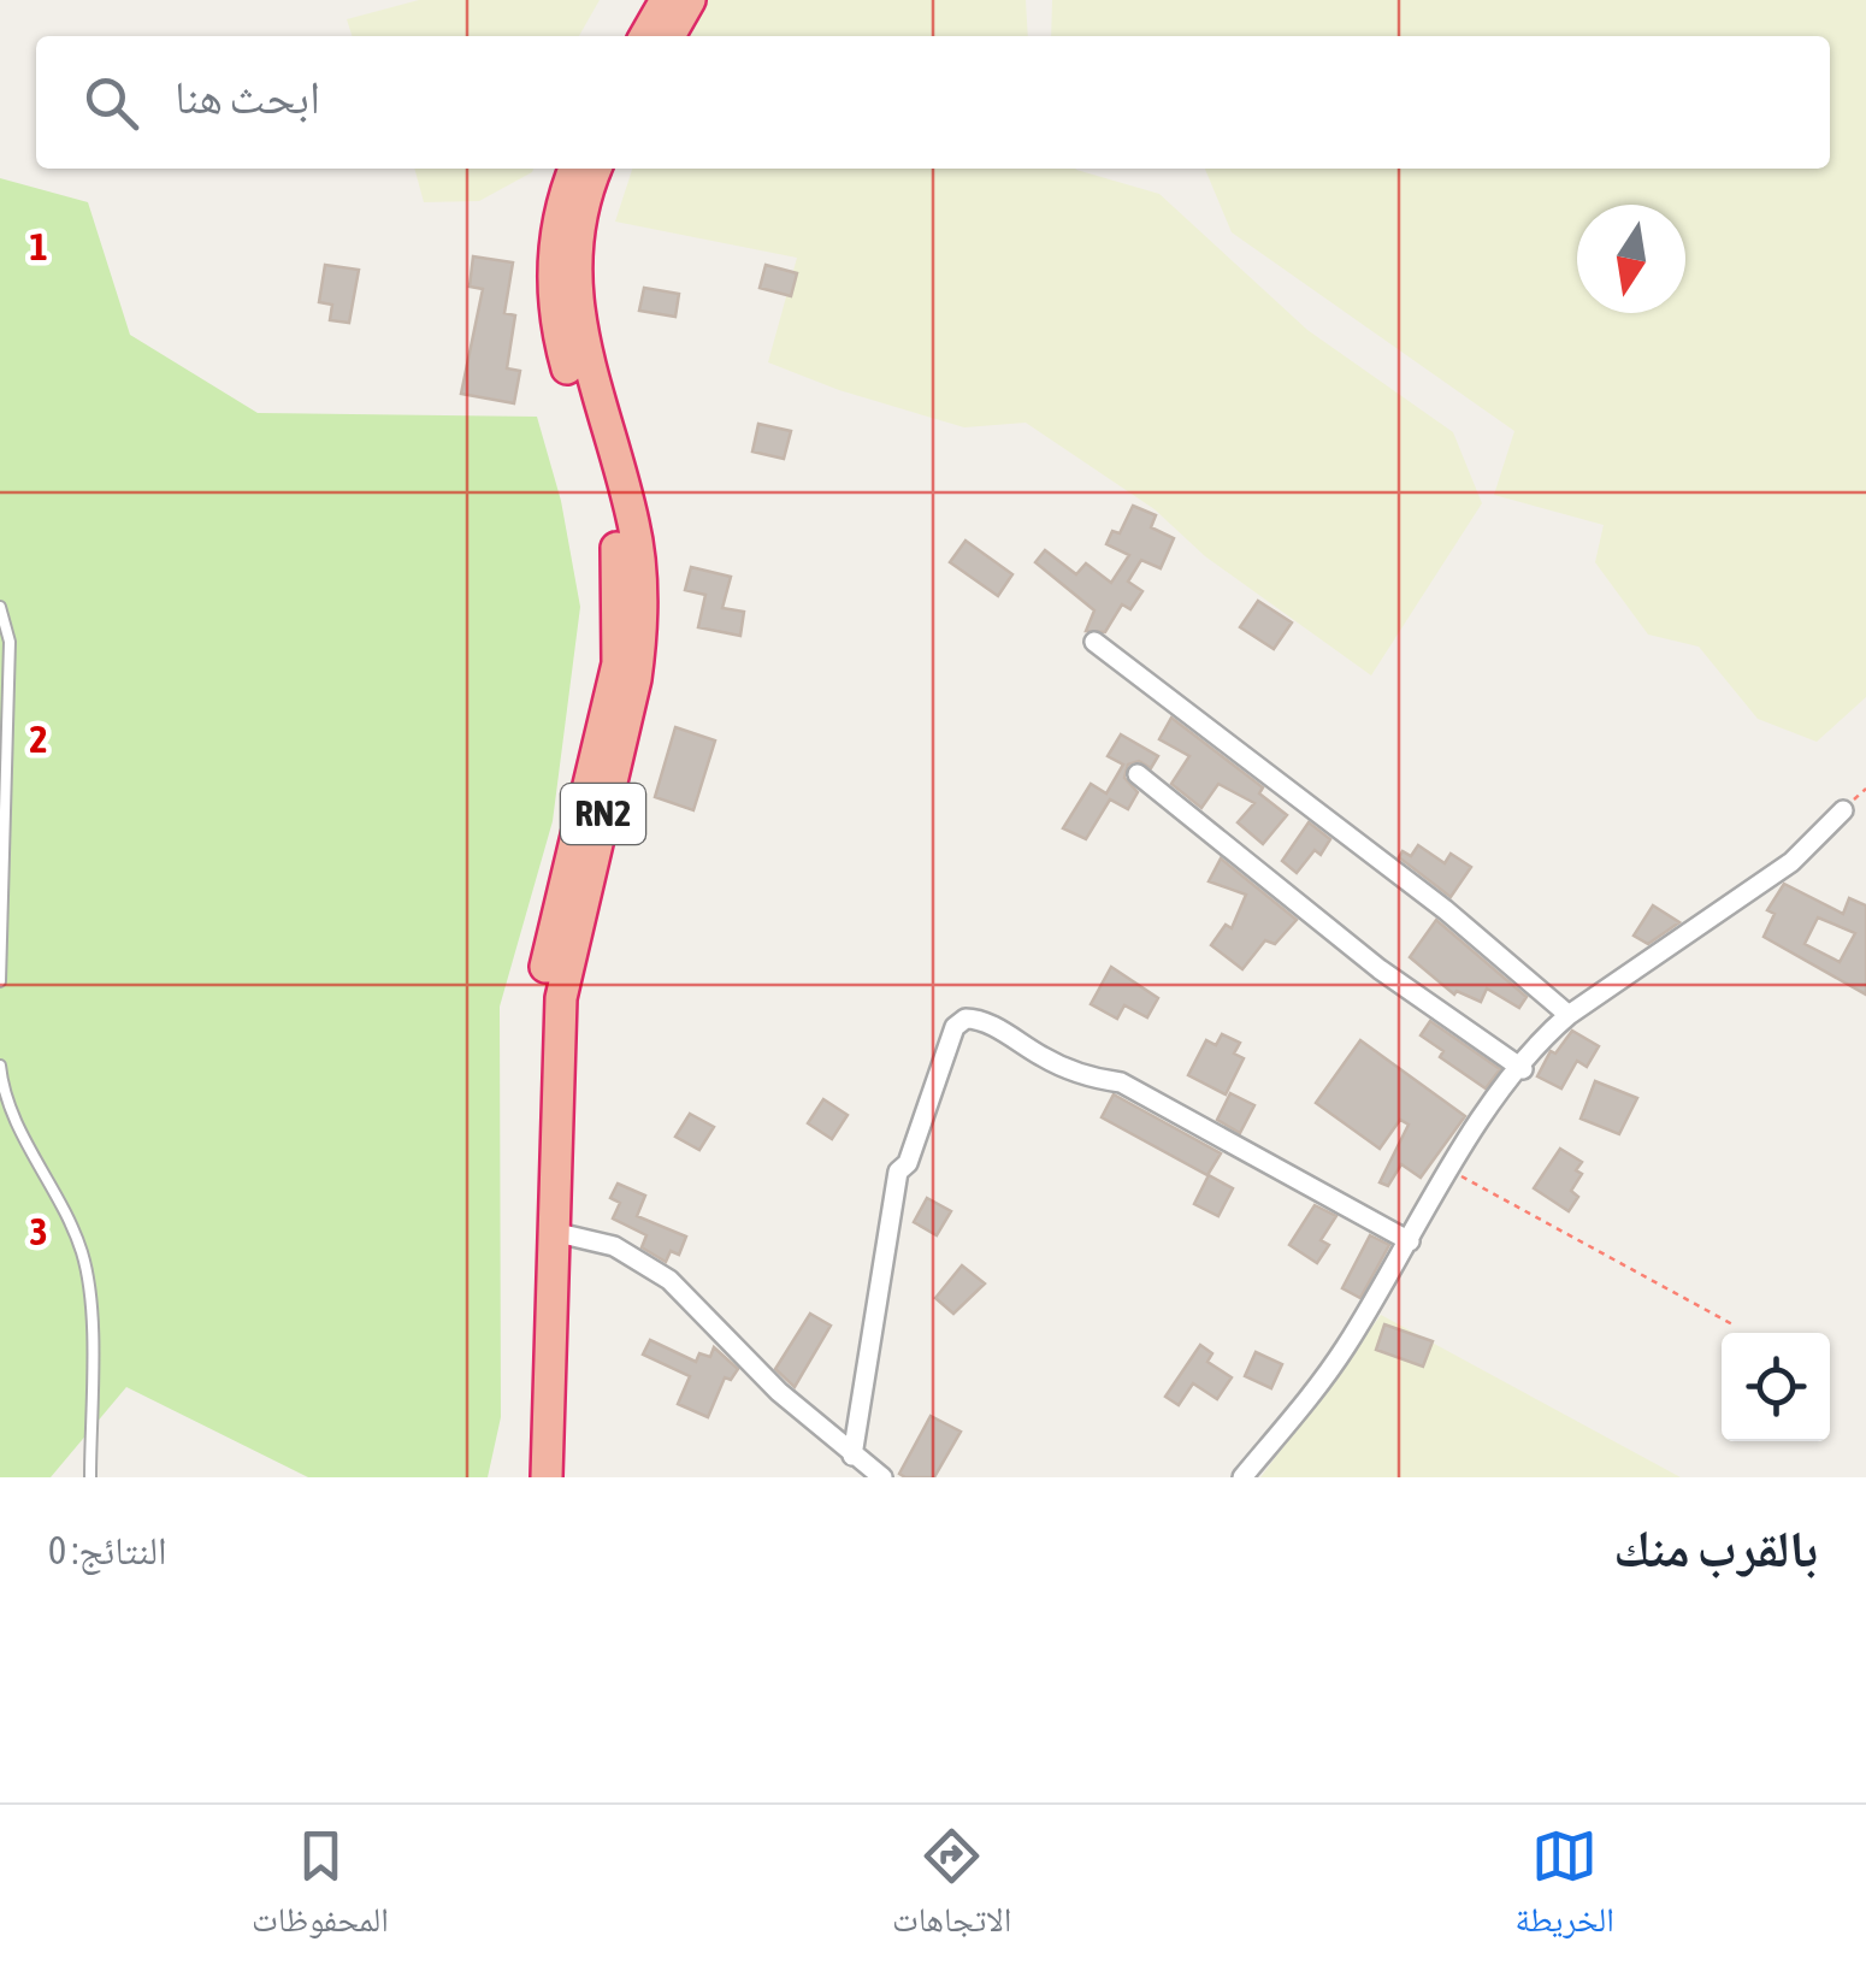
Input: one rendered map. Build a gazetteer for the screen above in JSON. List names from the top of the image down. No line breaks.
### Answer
{"streets":{"highway":["RN2"]},"north":"bottom","page":{"search":"ابحث هنا","heading":["بالقرب منك","النتائج: 0"],"nav":["الخريطة","الاتجاهات","المحفوظات"]},"grid":{"rows":["1","2","3"]}}
